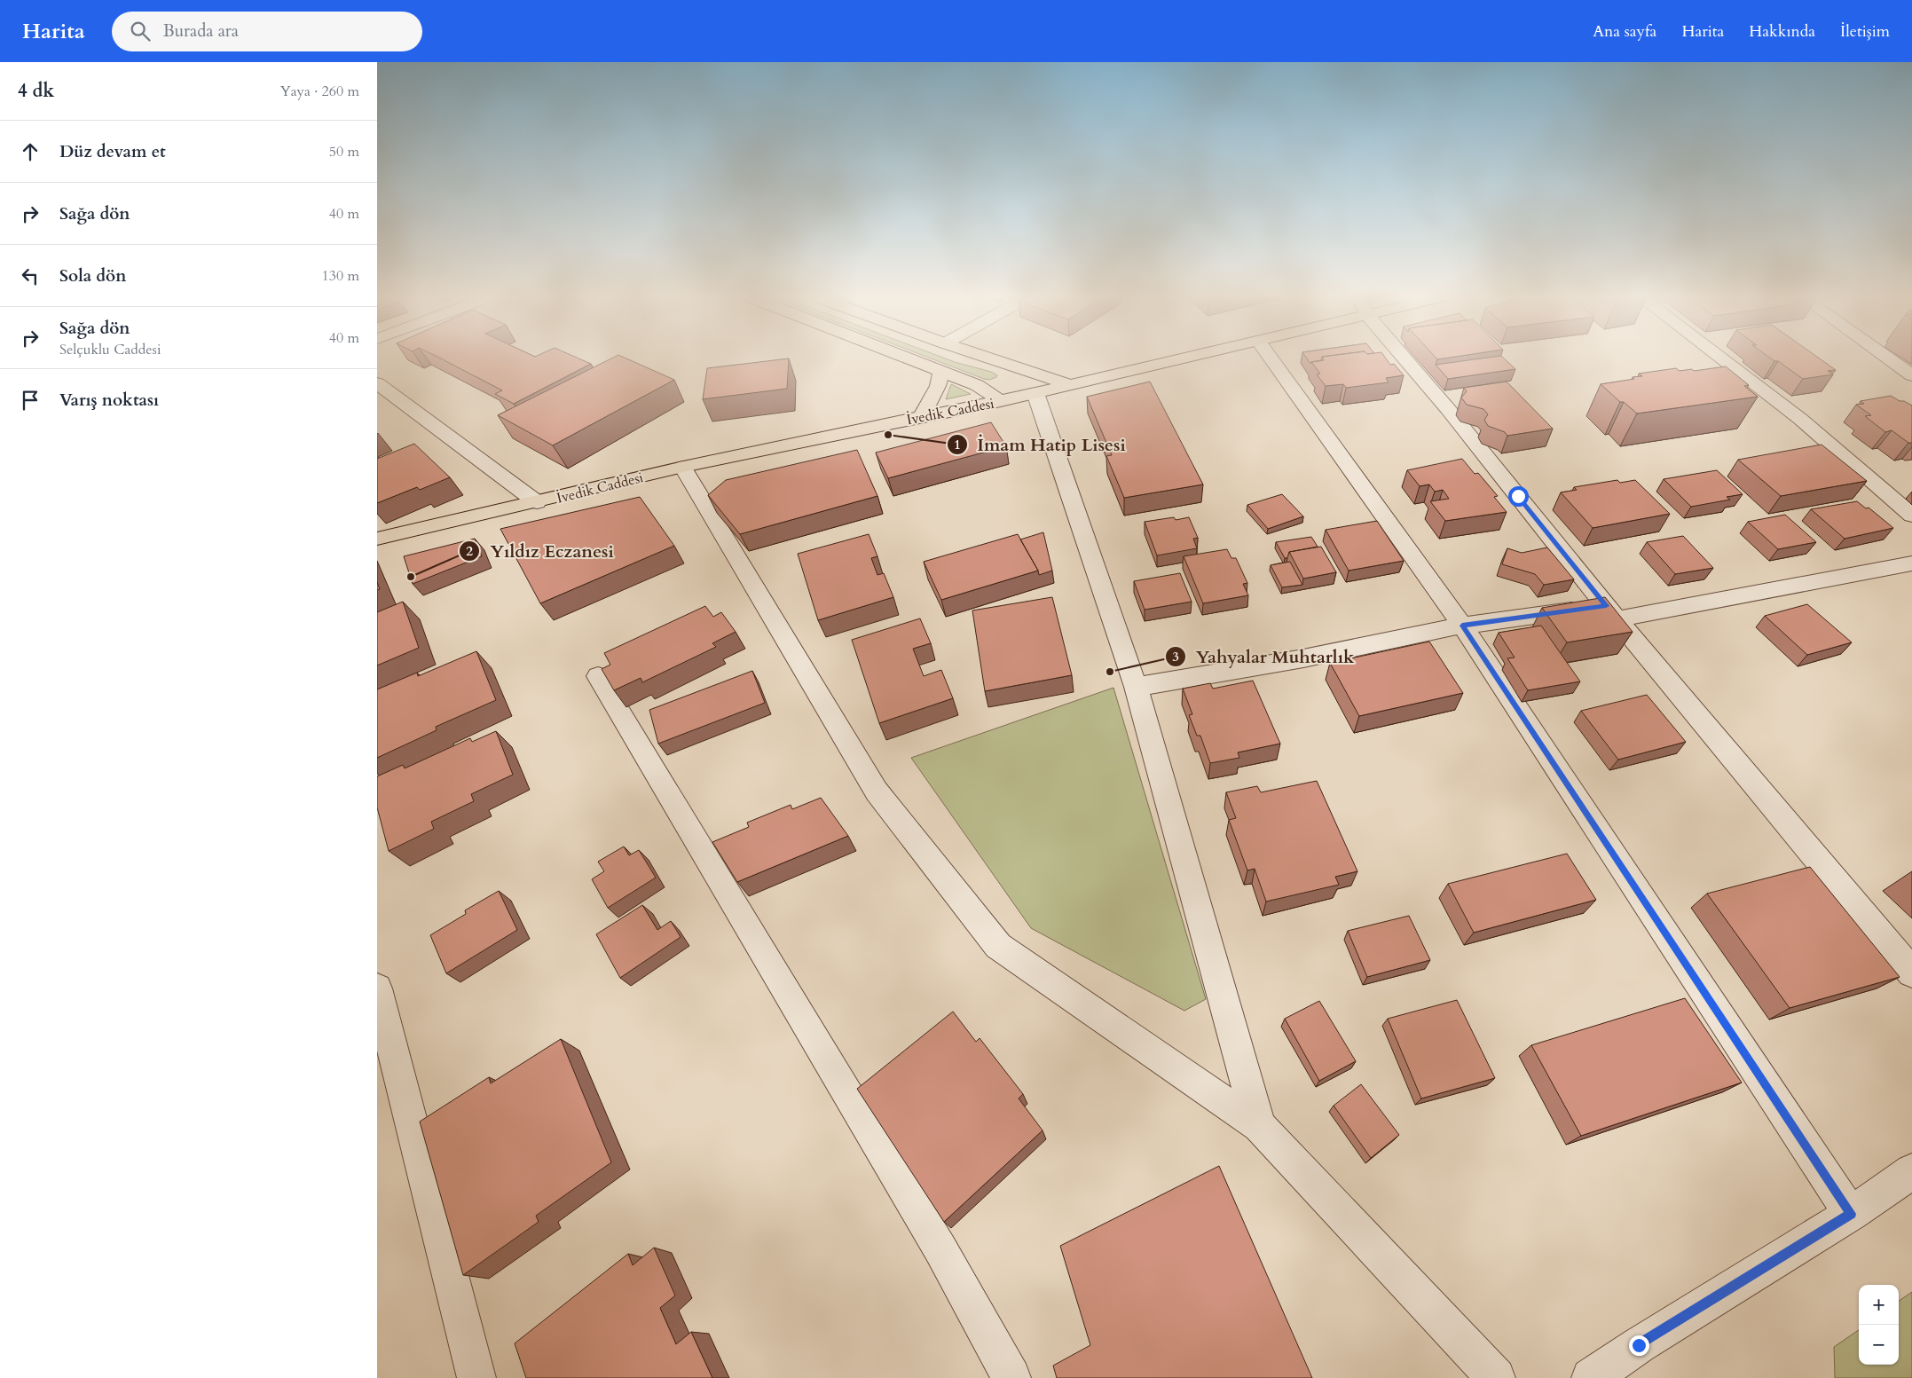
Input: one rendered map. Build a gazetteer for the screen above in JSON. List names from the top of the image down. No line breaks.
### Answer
{"streets":{"main road":["İvedik Caddesi"]},"places":["İmam Hatip Lisesi","Yıldız Eczanesi","Yahyalar Muhtarlık"],"page":{"header":"Harita","search":"Burada ara","nav":["Ana sayfa","Harita","Hakkında","İletişim"],"heading":["4 dk","Yaya · 260 m"],"list":[["Düz devam et","50 m"],["Sağa dön","40 m"],["Sola dön","130 m"],["Sağa dön","Selçuklu Caddesi","40 m"],"Varış noktası"],"map_buttons":["+","−"]}}
